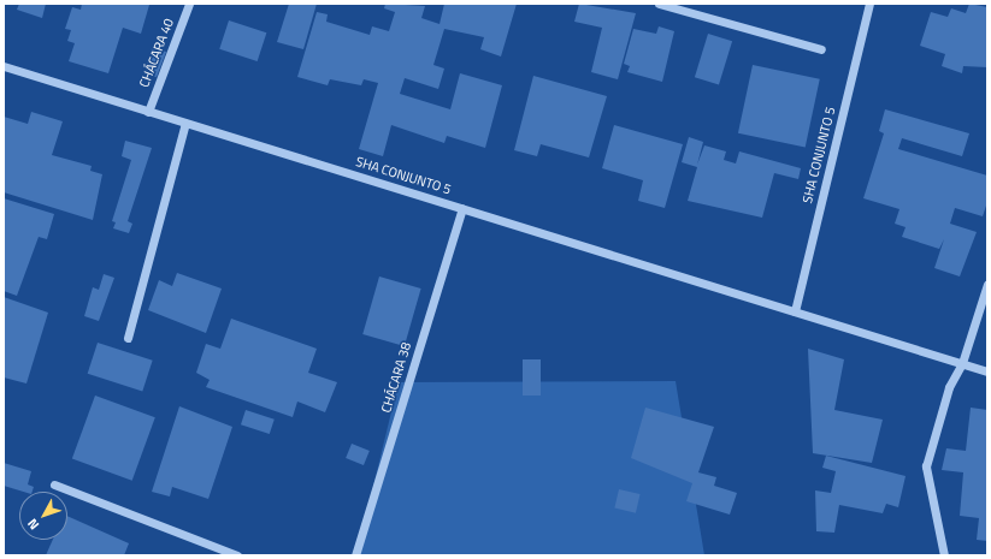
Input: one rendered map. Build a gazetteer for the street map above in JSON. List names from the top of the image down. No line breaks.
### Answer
{"streets":{"street":["CHÁCARA 40","SHA CONJUNTO 5","CHÁCARA 38"]},"crossings":[["CHÁCARA 40","SHA CONJUNTO 5"],["SHA CONJUNTO 5","CHÁCARA 38"]],"north":"bottom left"}
